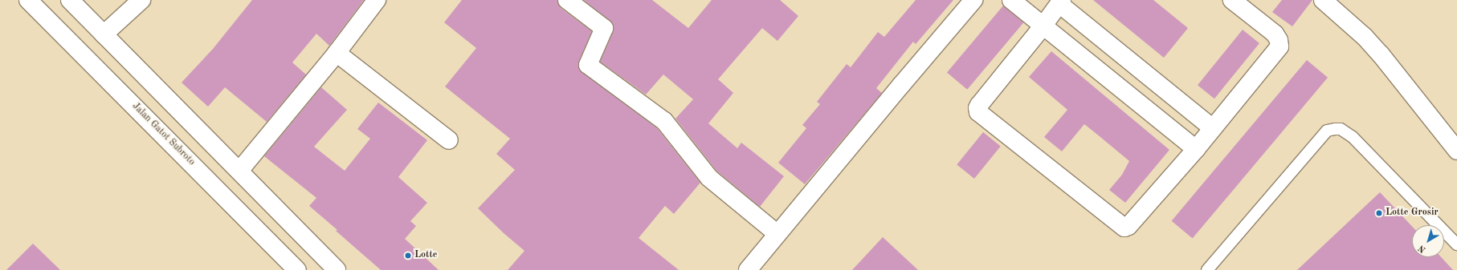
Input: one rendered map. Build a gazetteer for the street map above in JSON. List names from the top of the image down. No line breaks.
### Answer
{"streets":{"main road":["Jalan Gatot Subroto"]},"places":["Lotte Grosir","Lotte"],"north":"bottom left"}
